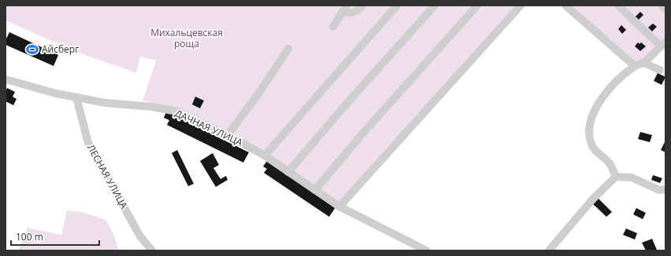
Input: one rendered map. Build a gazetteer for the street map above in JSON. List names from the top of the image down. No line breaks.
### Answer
{"streets":{"street":["ДАЧНАЯ УЛИЦА","ЛЕСНАЯ УЛИЦА"]},"crossings":[["ДАЧНАЯ УЛИЦА","ЛЕСНАЯ УЛИЦА"]],"parks":["Михальцевская роща"],"places":{"sports":["Айсберг"]},"scale_bar":"100 m"}
